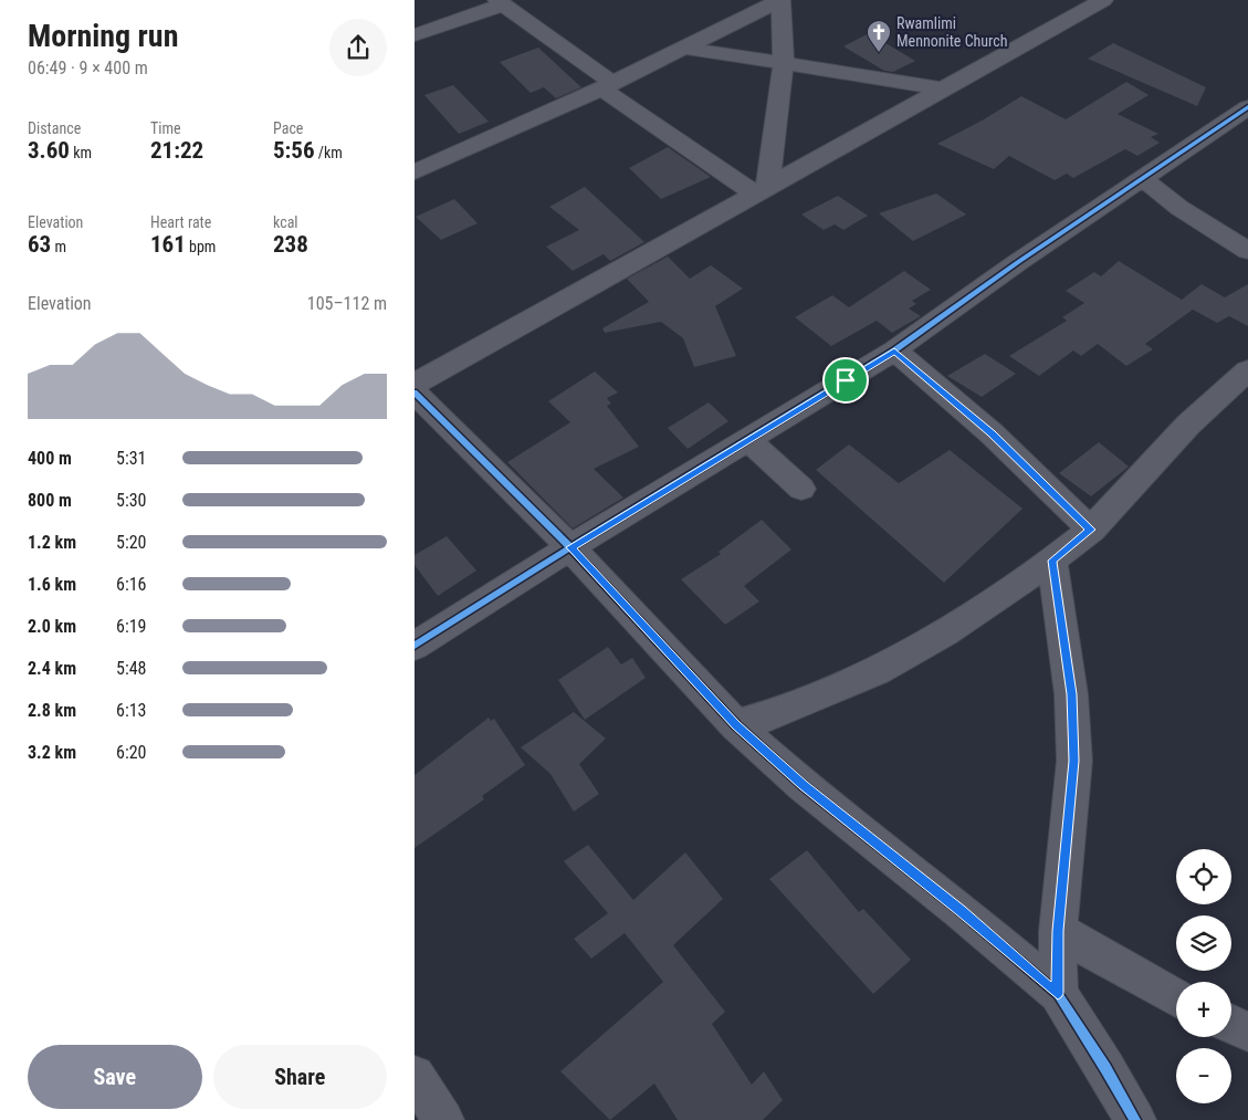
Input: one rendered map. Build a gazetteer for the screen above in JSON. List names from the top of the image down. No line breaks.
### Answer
{"places":{"church":["Rwamlimi Mennonite Church"]},"page":{"heading":["Morning run","06:49 · 9 × 400 m"],"stats":[["Distance","3.60 km"],["Time","21:22"],["Pace","5:56 /km"],["Elevation","63 m"],["Heart rate","161 bpm"],["kcal","238"]],"chart":["Elevation","105–112 m"],"list":[{"name":"400 m","note":"5:31"},{"name":"800 m","note":"5:30"},{"name":"1.2 km","note":"5:20"},{"name":"1.6 km","note":"6:16"},{"name":"2.0 km","note":"6:19"},{"name":"2.4 km","note":"5:48"},{"name":"2.8 km","note":"6:13"},{"name":"3.2 km","note":"6:20"}],"map_buttons":["+","−"],"buttons":["Save","Share"]}}
